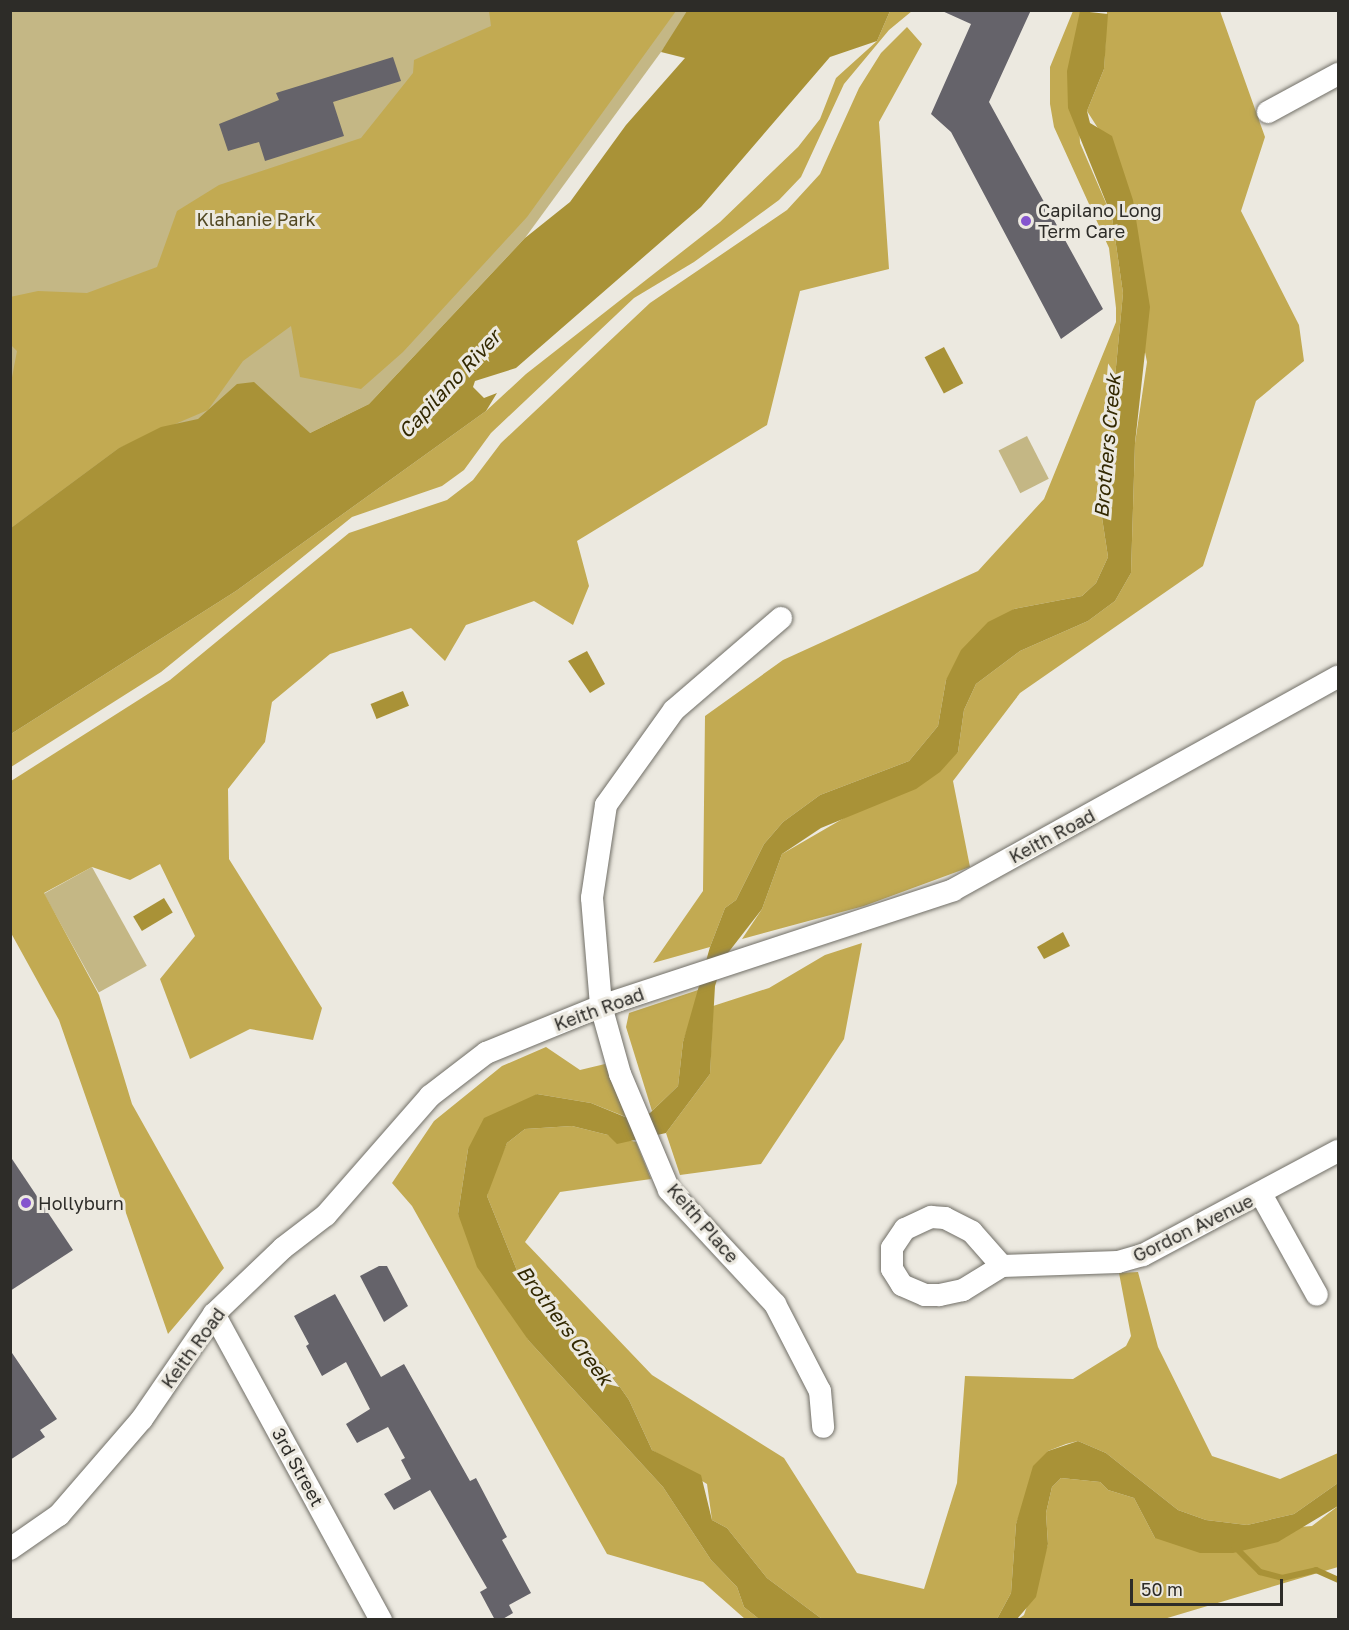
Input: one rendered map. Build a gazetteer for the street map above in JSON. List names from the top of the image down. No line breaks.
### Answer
{"streets":{"street":["Keith Road","Keith Place","Gordon Avenue","3rd Street"]},"crossings":[["Keith Road","Keith Place"],["Keith Road","3rd Street"]],"water":["Capilano River","Brothers Creek"],"parks":["Klahanie Park"],"places":["Capilano Long Term Care","Hollyburn"],"scale_bar":"50 m"}
